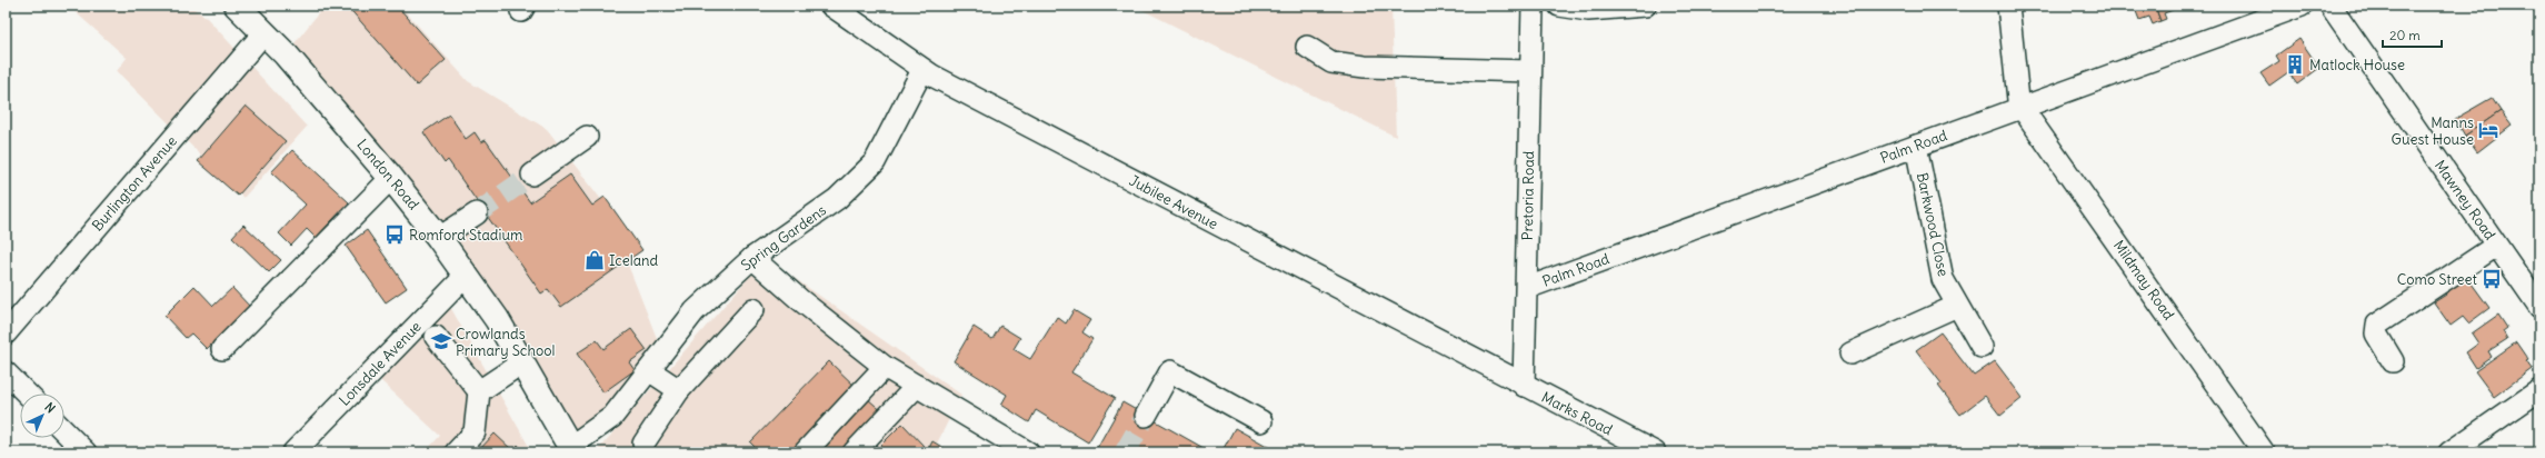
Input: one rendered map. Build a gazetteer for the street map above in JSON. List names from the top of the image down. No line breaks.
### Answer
{"streets":{"main road":["London Road"],"street":["Palm Road","Burlington Avenue","Pretoria Road","Mawney Road","Jubilee Avenue","Barkwood Close","Spring Gardens","Mildmay Road","Lonsdale Avenue","Marks Road"]},"crossings":[["Palm Road","Pretoria Road"],["Palm Road","Barkwood Close"],["Palm Road","Mildmay Road"],["London Road","Burlington Avenue"],["London Road","Spring Gardens"],["London Road","Lonsdale Avenue"],["Pretoria Road","Jubilee Avenue"],["Pretoria Road","Marks Road"],["Jubilee Avenue","Spring Gardens"],["Jubilee Avenue","Marks Road"]],"places":{"building":["Matlock House"],"hotel":["Manns Guest House"],"bus stop":["Romford Stadium","Como Street"],"shop":["Iceland"],"school or university":["Crowlands Primary School"]},"scale_bar":"20 m","north":"top right"}
